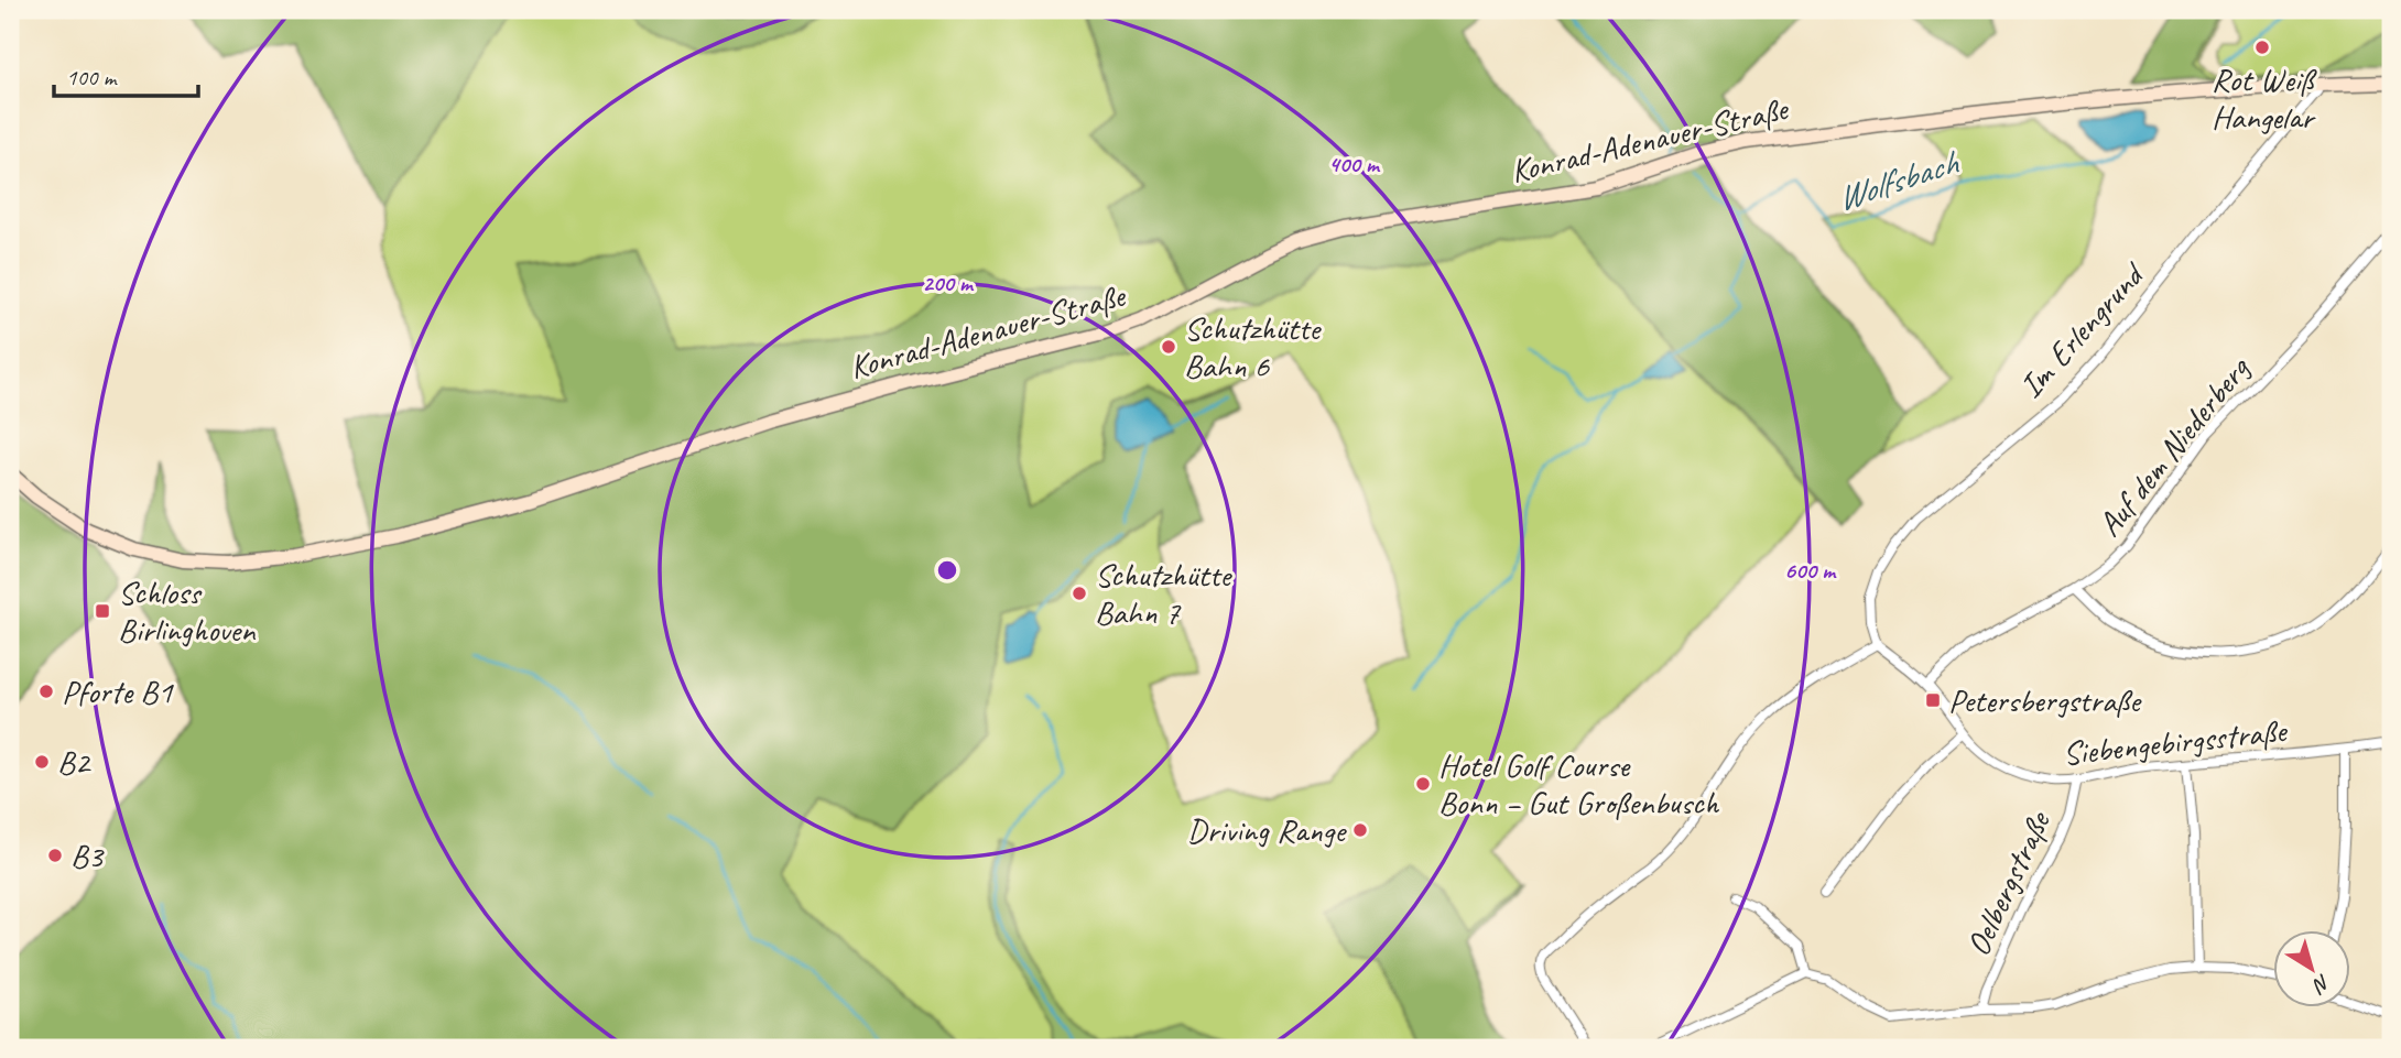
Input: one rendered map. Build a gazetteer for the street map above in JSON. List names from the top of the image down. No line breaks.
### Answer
{"streets":{"street":["Konrad-Adenauer-Straße","Im Erlengrund","Auf dem Niederberg","Siebengebirgsstraße","Oelbergstraße"]},"crossings":[["Konrad-Adenauer-Straße","Im Erlengrund"],["Im Erlengrund","Siebengebirgsstraße"],["Auf dem Niederberg","Siebengebirgsstraße"],["Siebengebirgsstraße","Oelbergstraße"]],"water":["Wolfsbach"],"places":{"other":["Rot Weiß Hangelar","Schutzhütte Bahn 6","Schutzhütte Bahn 7","Pforte B1","B2","Hotel Golf Course Bonn – Gut Großenbusch","Driving Range","B3"],"transit":["Schloss Birlinghoven","Petersbergstraße"]},"scale_bar":"100 m","north":"bottom right","rings":["400 m","200 m","600 m"]}
